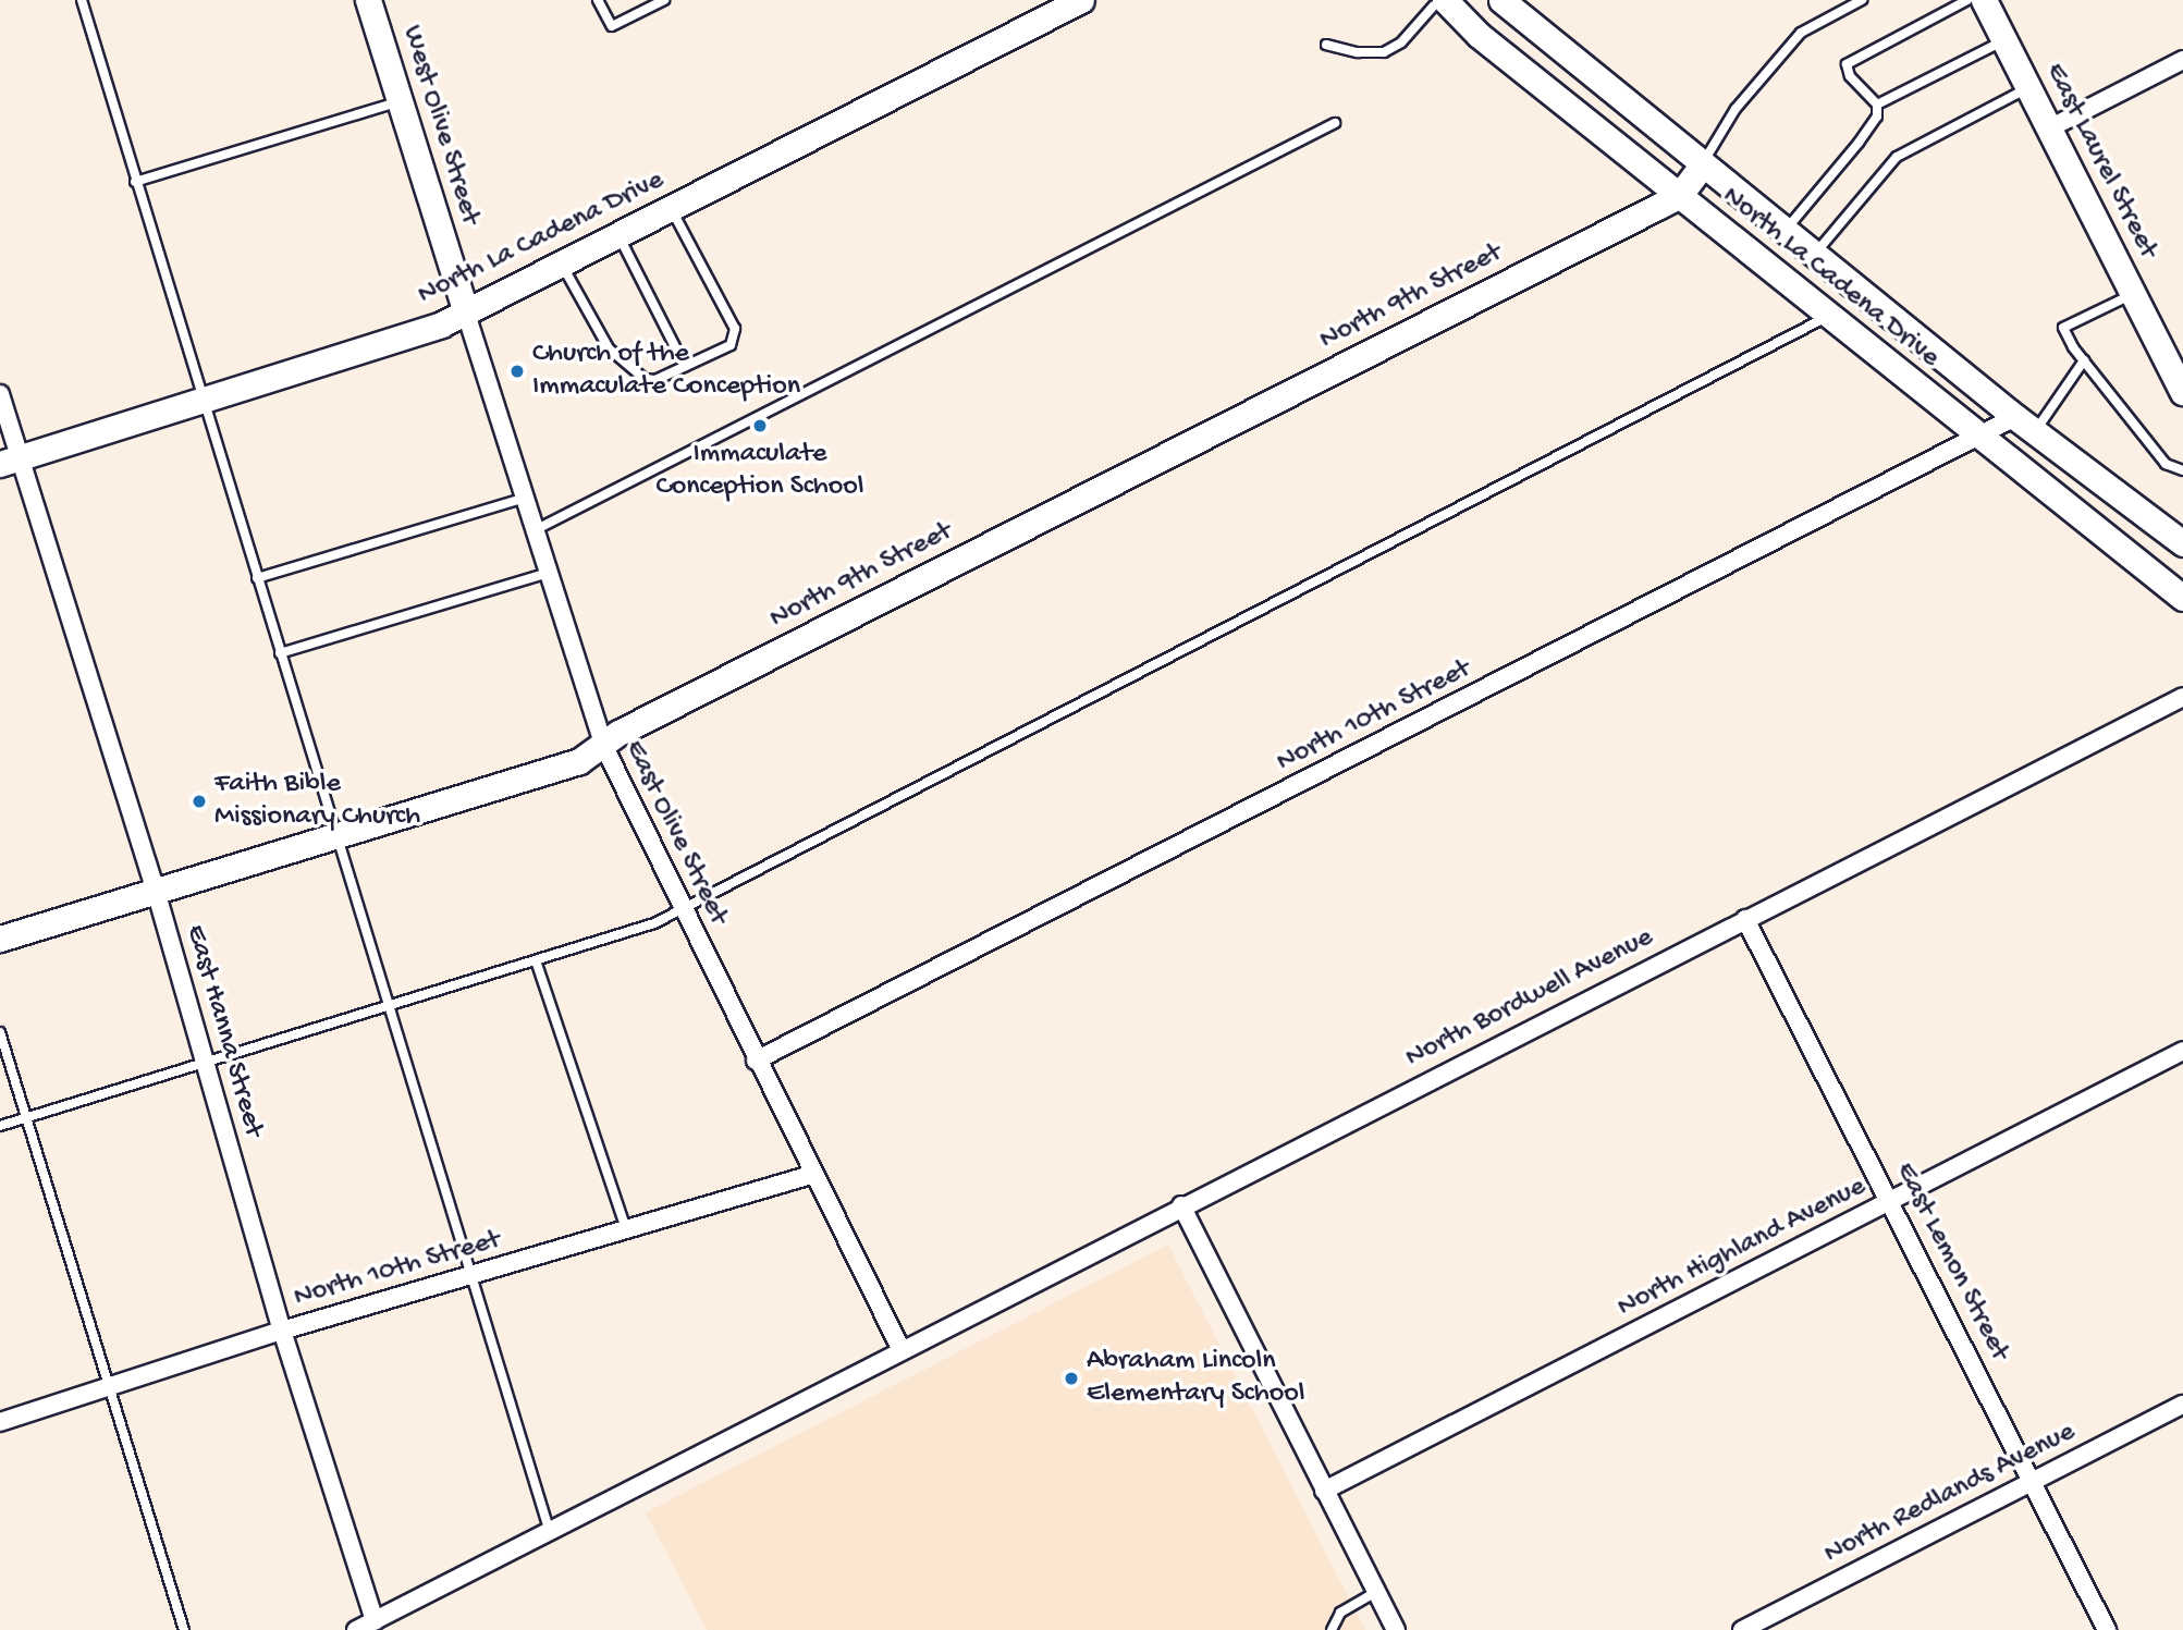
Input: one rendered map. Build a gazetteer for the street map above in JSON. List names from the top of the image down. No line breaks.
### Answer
{"streets":{"main road":["West Olive Street","East Laurel Street","North La Cadena Drive","North 9th Street"],"street":["North 10th Street","East Olive Street","North Bordwell Avenue","East Hanna Street","North Highland Avenue","East Lemon Street","North Redlands Avenue"]},"crossings":[["West Olive Street","North La Cadena Drive"],["West Olive Street","East Olive Street"],["North La Cadena Drive","North 9th Street"],["North La Cadena Drive","North 10th Street"],["North La Cadena Drive","East Olive Street"],["North La Cadena Drive","East Hanna Street"],["North 9th Street","East Olive Street"],["North 9th Street","East Hanna Street"],["North 10th Street","East Olive Street"],["North 10th Street","East Hanna Street"],["East Olive Street","North Bordwell Avenue"],["North Bordwell Avenue","East Hanna Street"],["North Bordwell Avenue","East Lemon Street"],["North Highland Avenue","East Lemon Street"],["East Lemon Street","North Redlands Avenue"]],"places":["Church of the Immaculate Conception","Immaculate Conception School","Faith Bible Missionary Church","Abraham Lincoln Elementary School"]}
